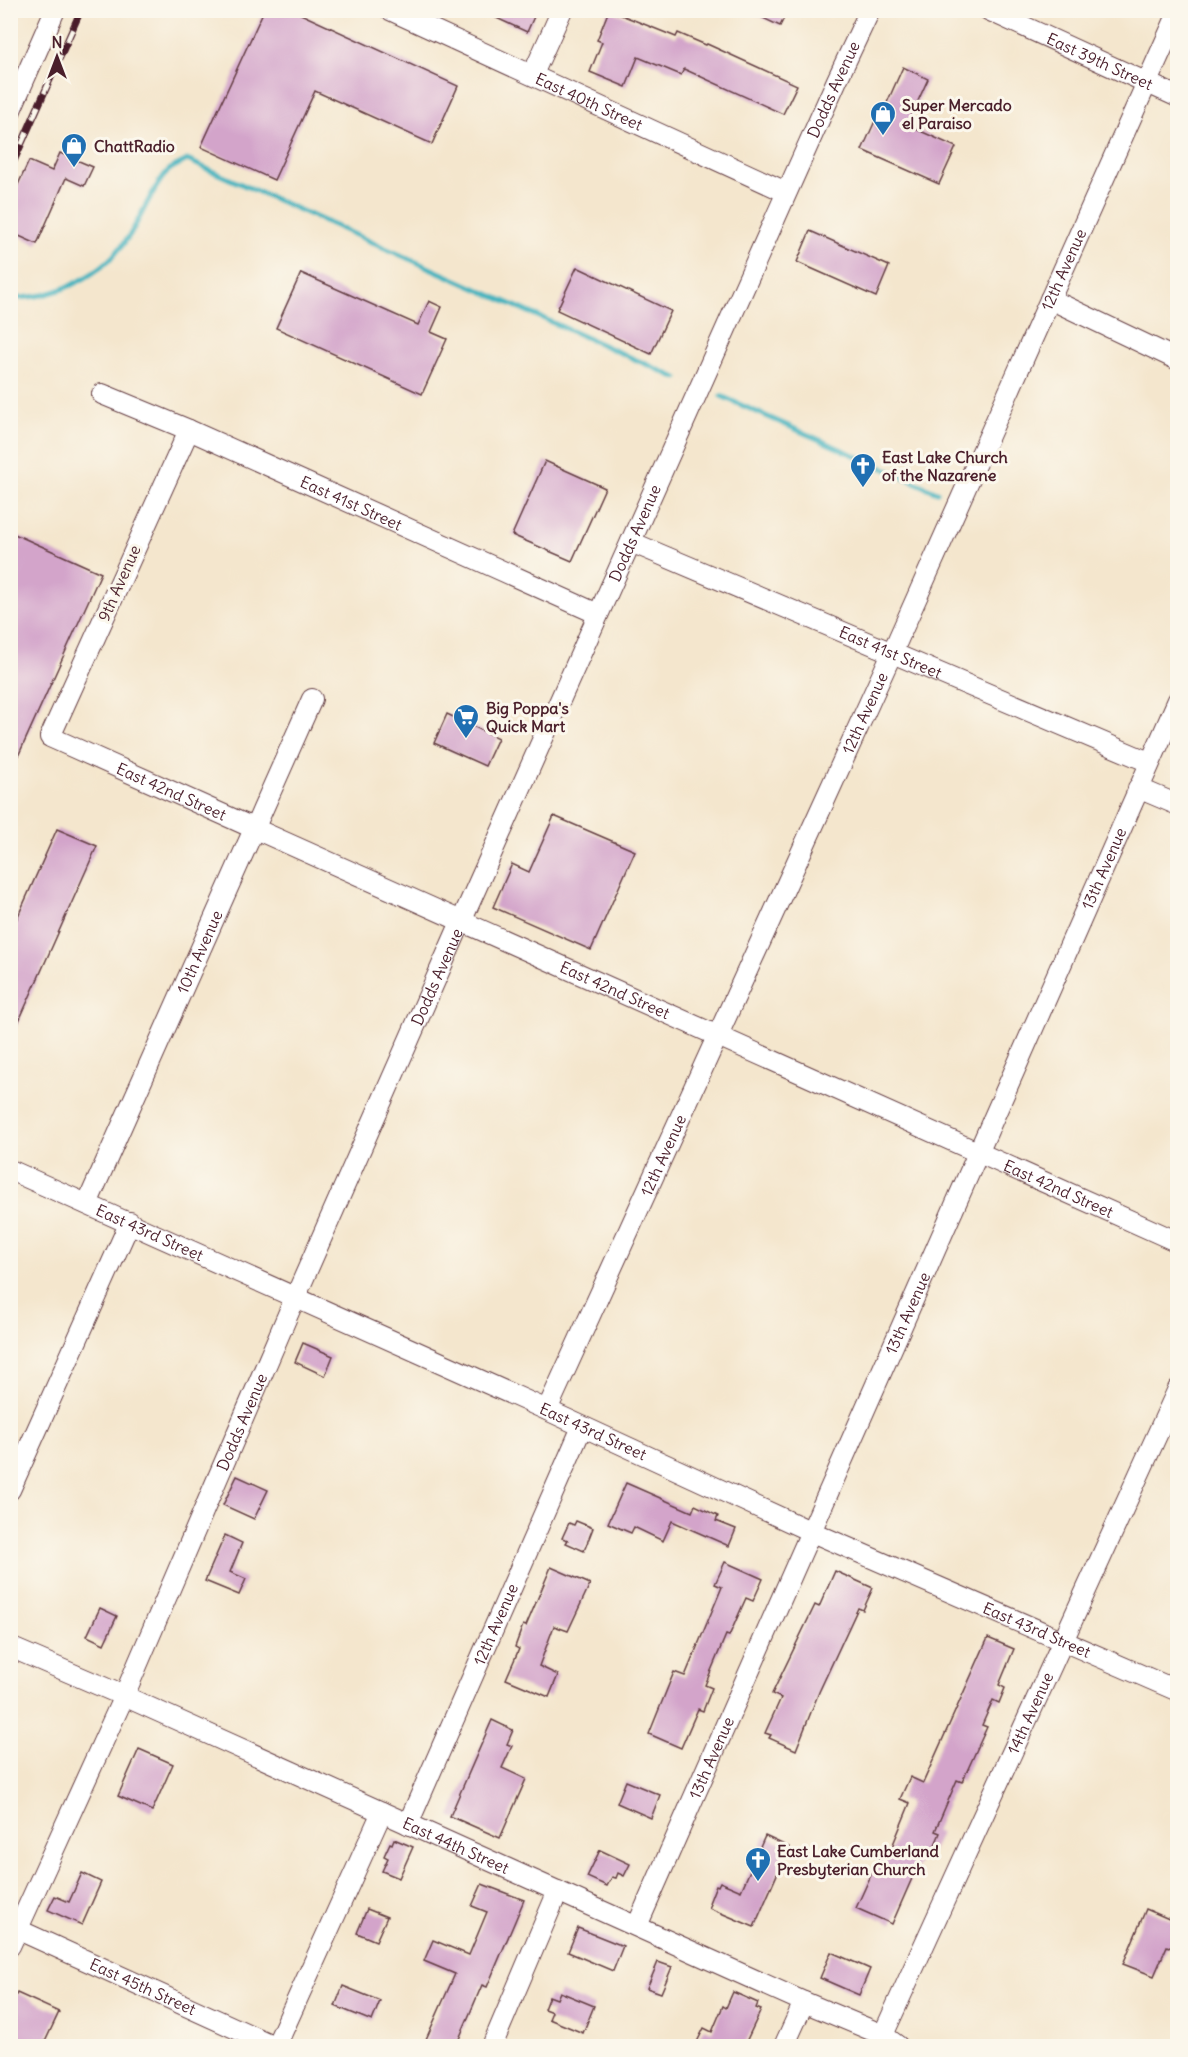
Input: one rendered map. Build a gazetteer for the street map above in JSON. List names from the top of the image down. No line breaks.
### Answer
{"streets":{"street":["East 39th Street","Dodds Avenue","East 40th Street","12th Avenue","East 41st Street","9th Avenue","East 42nd Street","13th Avenue","10th Avenue","East 43rd Street","14th Avenue","East 44th Street","East 45th Street"]},"crossings":[["East 39th Street","12th Avenue"],["Dodds Avenue","East 40th Street"],["Dodds Avenue","East 41st Street"],["Dodds Avenue","East 42nd Street"],["Dodds Avenue","East 43rd Street"],["Dodds Avenue","East 44th Street"],["Dodds Avenue","East 45th Street"],["12th Avenue","East 41st Street"],["12th Avenue","East 42nd Street"],["12th Avenue","East 43rd Street"],["12th Avenue","East 44th Street"],["East 41st Street","9th Avenue"],["East 41st Street","13th Avenue"],["9th Avenue","East 42nd Street"],["East 42nd Street","13th Avenue"],["East 42nd Street","10th Avenue"],["13th Avenue","East 43rd Street"],["13th Avenue","East 44th Street"],["10th Avenue","East 43rd Street"],["East 43rd Street","14th Avenue"],["14th Avenue","East 44th Street"]],"places":{"shop":["Super Mercado el Paraiso","ChattRadio"],"church":["East Lake Church of the Nazarene","East Lake Cumberland Presbyterian Church"],"supermarket":["Big Poppa's Quick Mart"]},"north":"top"}
